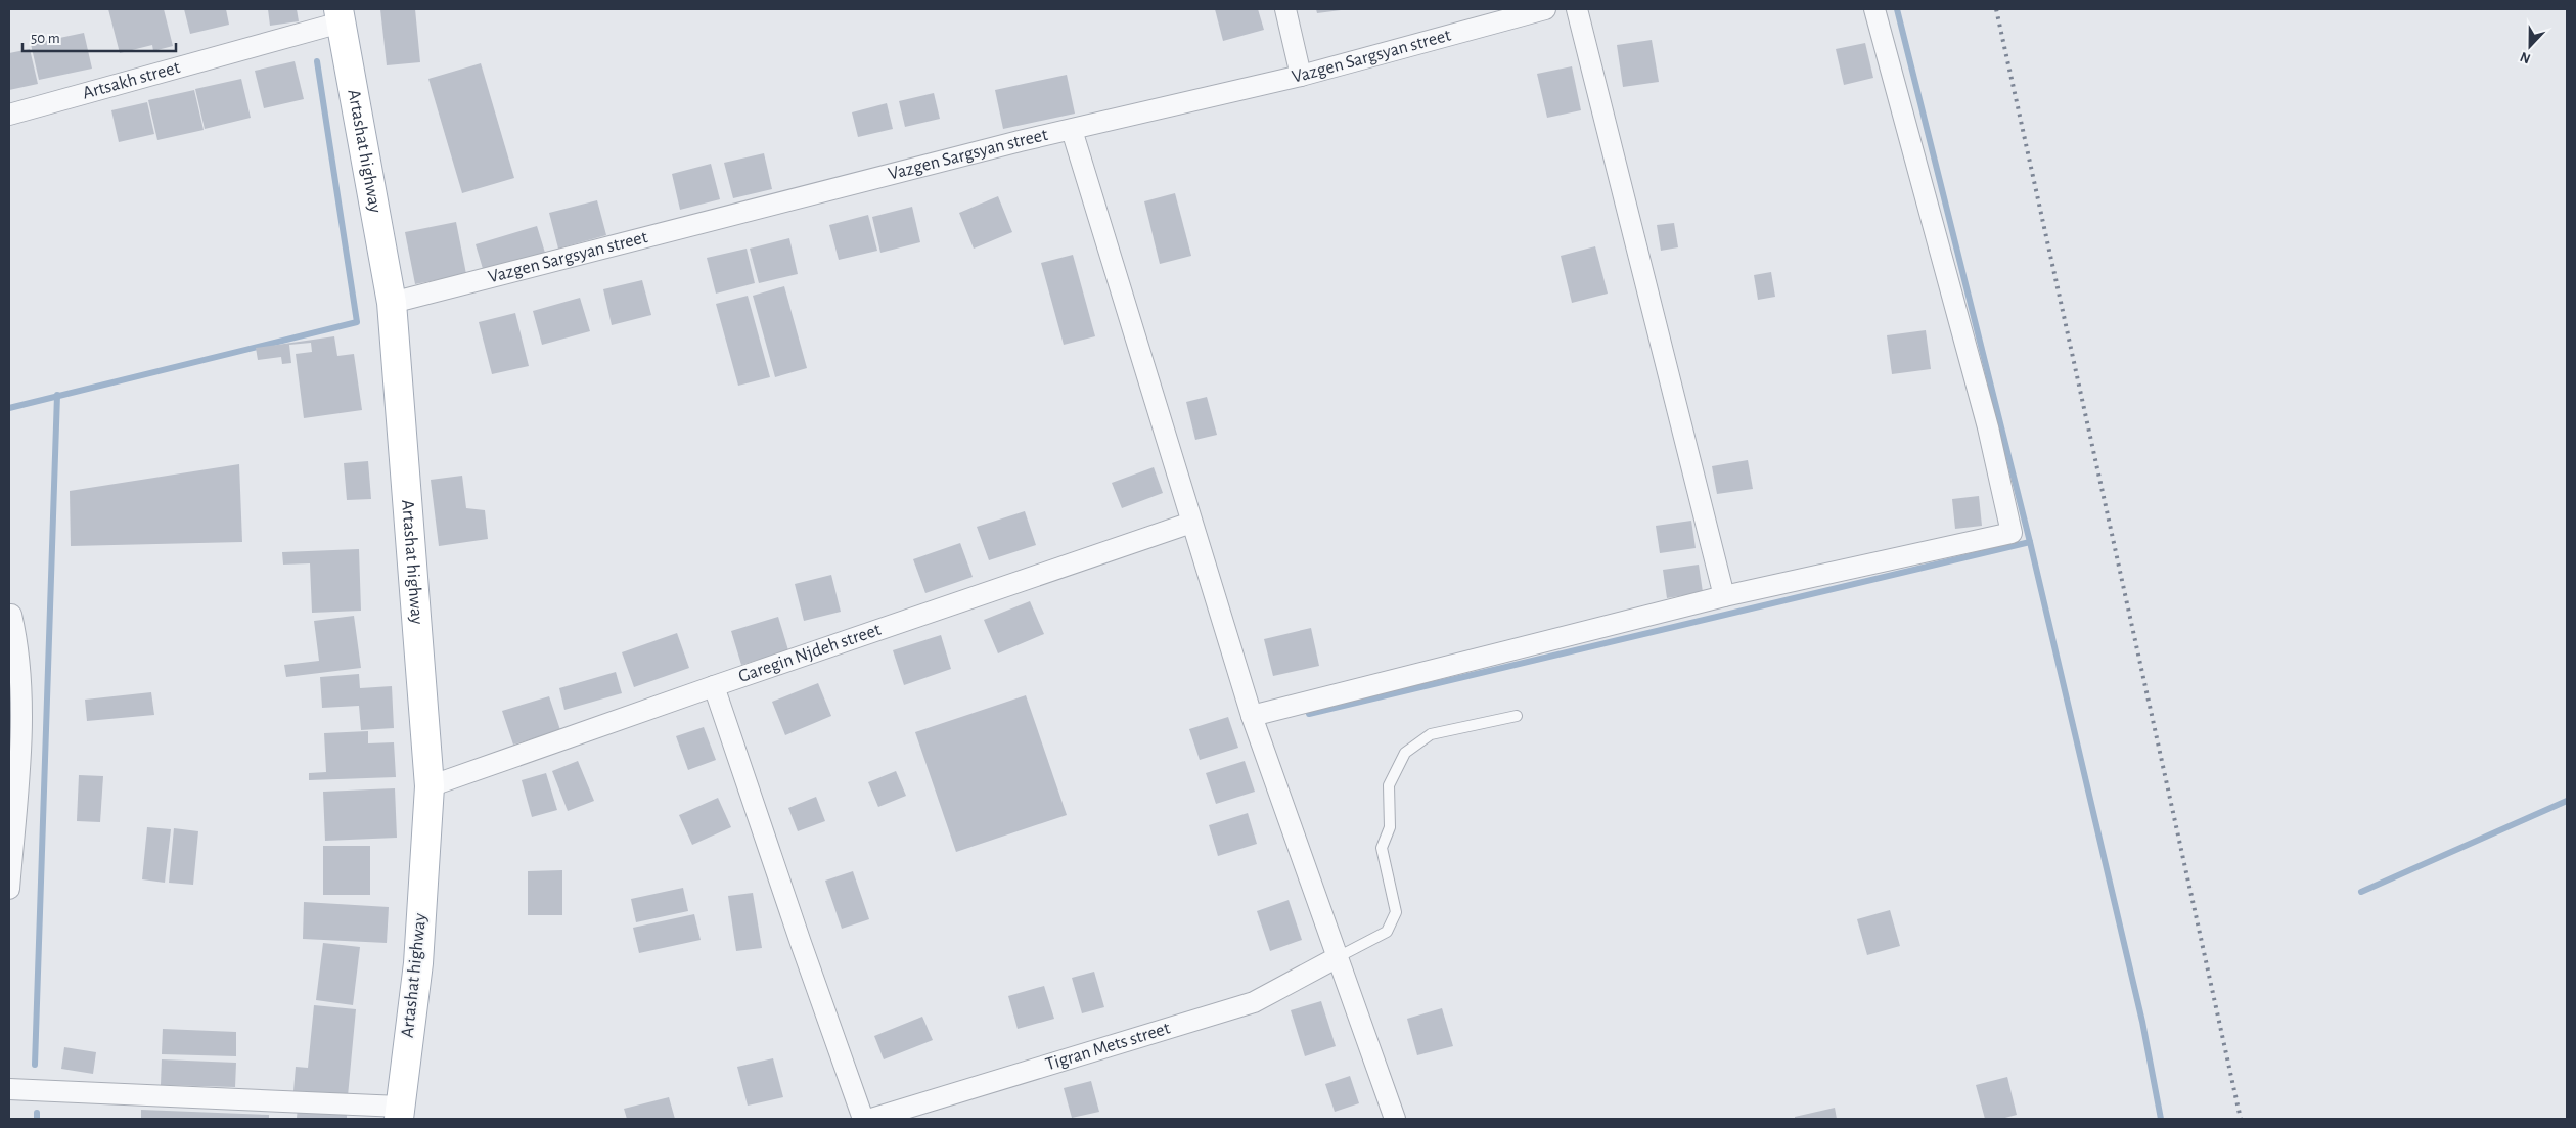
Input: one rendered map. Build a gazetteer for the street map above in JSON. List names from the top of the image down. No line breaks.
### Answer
{"streets":{"main road":["Artashat highway"],"street":["Vazgen Sargsyan street","Artsakh street","Garegin Njdeh street","Tigran Mets street"]},"crossings":[["Vazgen Sargsyan street","Artashat highway"],["Artsakh street","Artashat highway"],["Artashat highway","Garegin Njdeh street"]],"scale_bar":"50 m","north":"bottom"}
